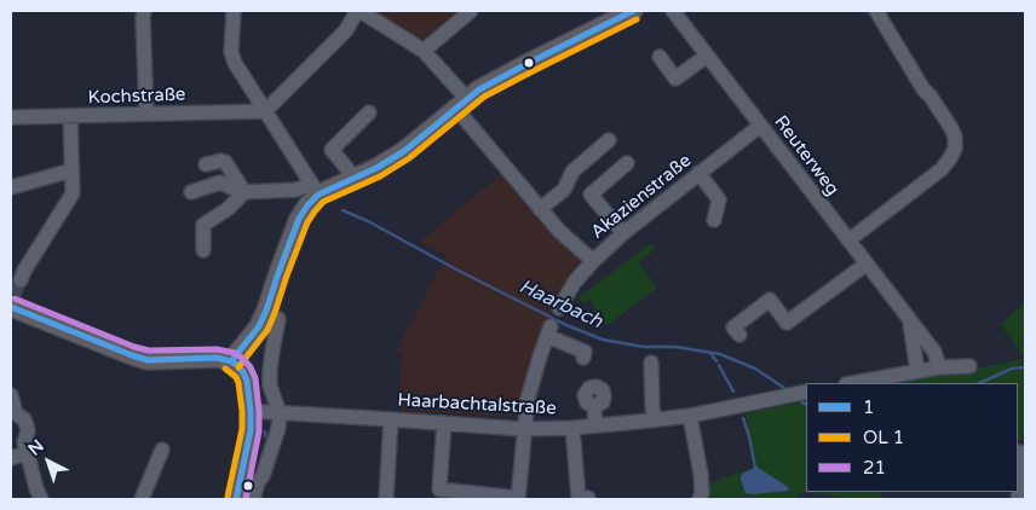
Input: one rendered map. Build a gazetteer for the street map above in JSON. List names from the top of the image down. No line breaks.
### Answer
{"streets":{"street":["Kochstraße","Reuterweg","Akazienstraße","Haarbachtalstraße"]},"crossings":[["Reuterweg","Akazienstraße"]],"water":["Haarbach"],"lines":["transit line 1","transit line 21"],"legend":["1","OL 1","21"],"north":"top left"}
